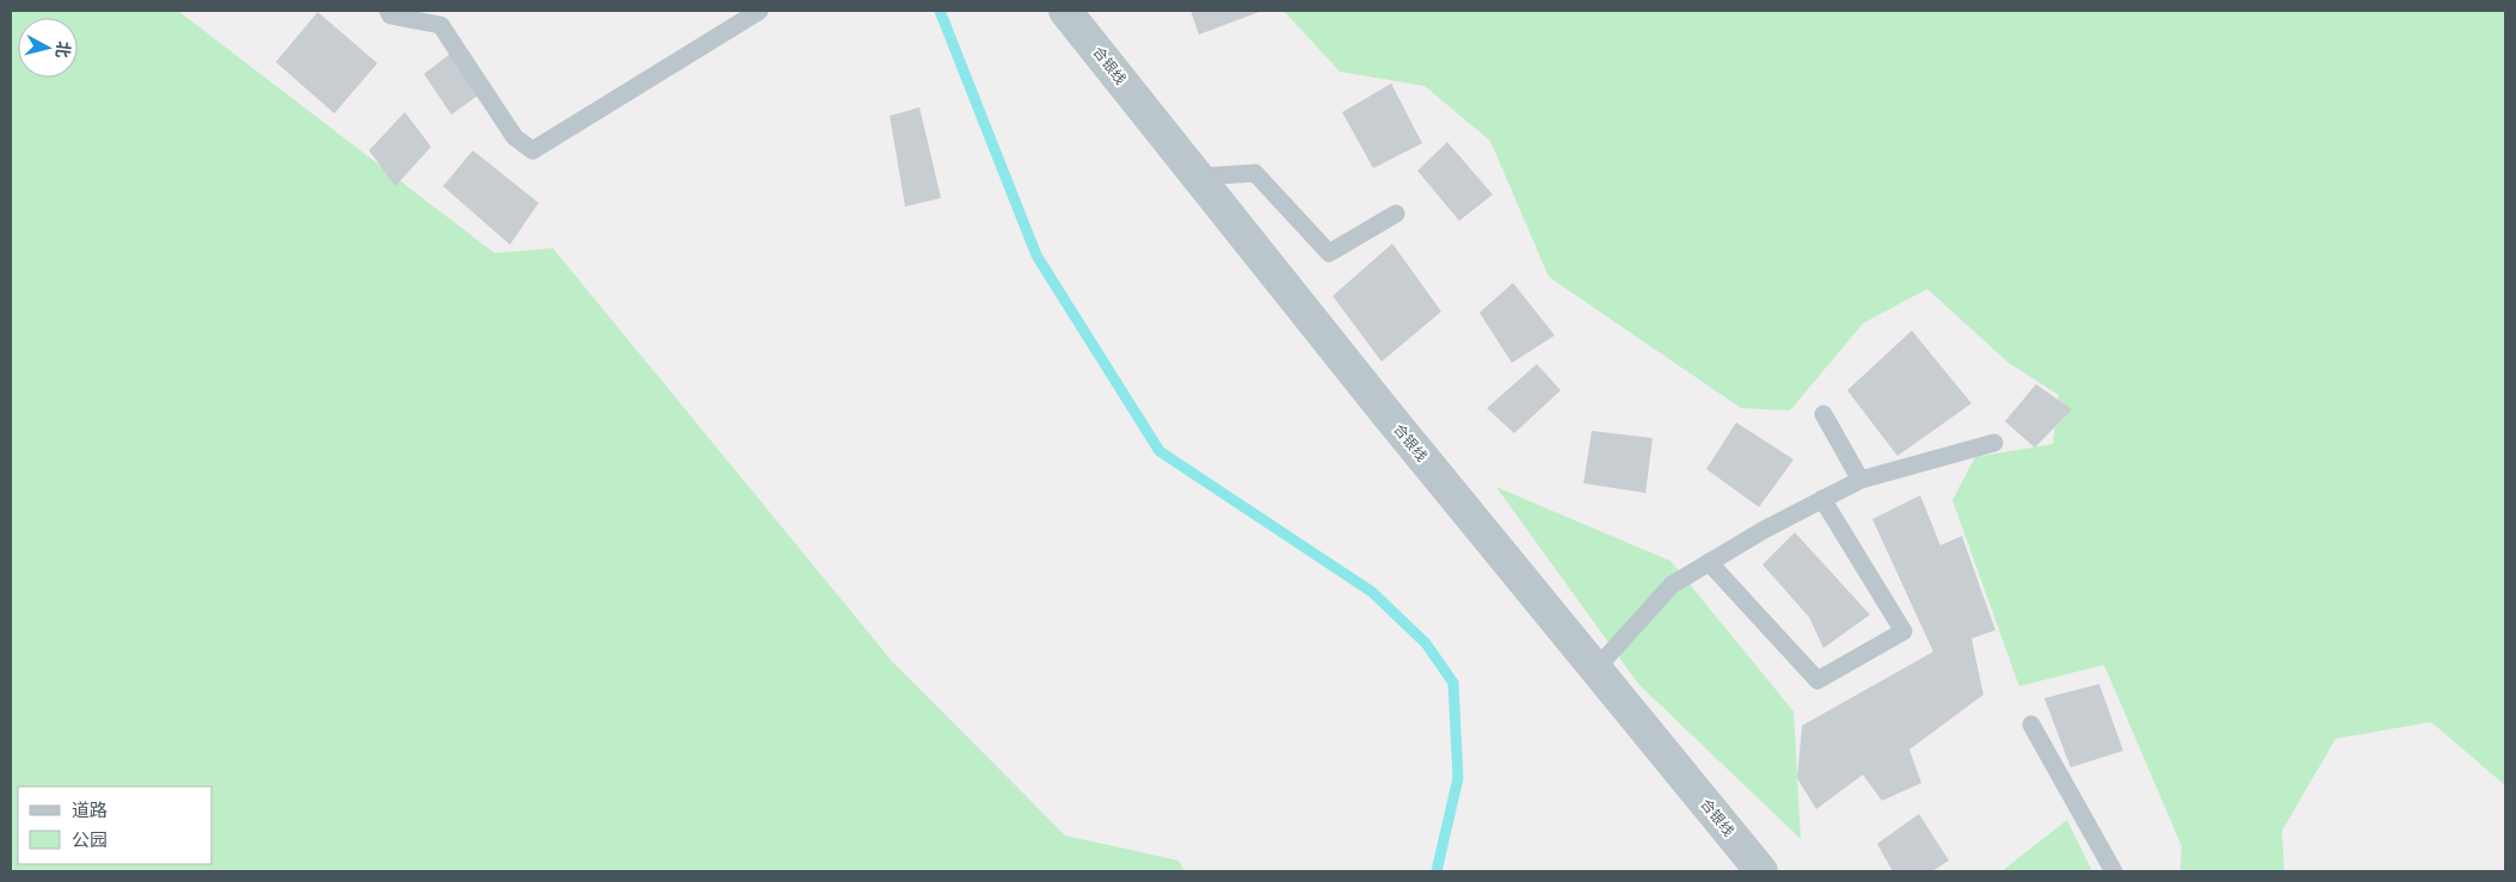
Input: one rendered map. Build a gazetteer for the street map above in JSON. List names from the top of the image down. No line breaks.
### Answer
{"streets":{"street":["合银线"]},"legend":["道路","公园"],"north":"right"}
